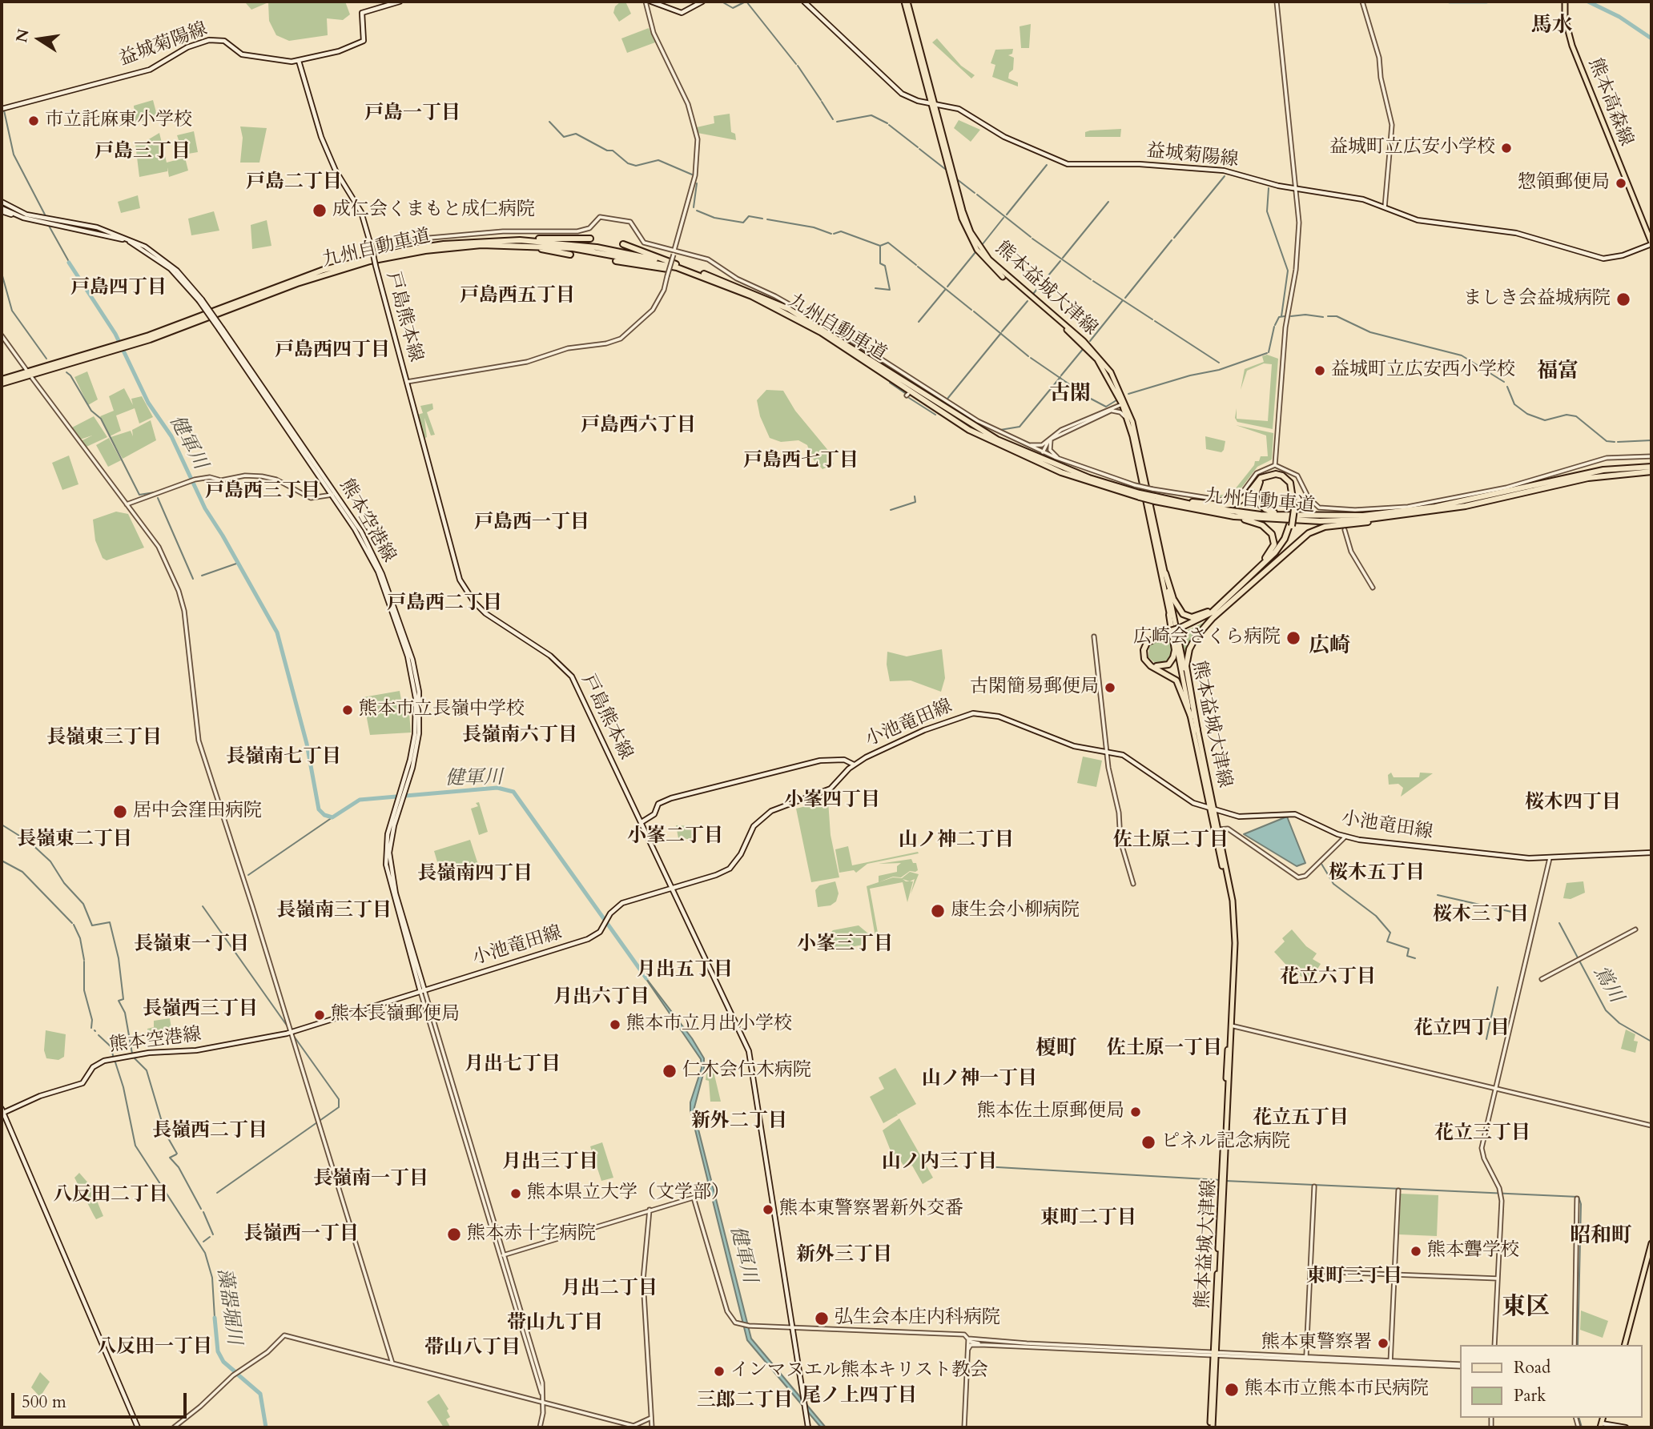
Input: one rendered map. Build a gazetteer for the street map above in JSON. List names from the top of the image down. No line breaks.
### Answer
{"streets":{"highway":["九州自動車道"],"main road":["益城菊陽線","熊本高森線","熊本益城大津線","戸島熊本線","熊本空港線","小池竜田線"]},"crossings":[["益城菊陽線","熊本高森線"],["益城菊陽線","熊本益城大津線"],["益城菊陽線","戸島熊本線"],["熊本益城大津線","小池竜田線"],["戸島熊本線","小池竜田線"],["熊本空港線","小池竜田線"]],"districts":["馬水","戸島一丁目","戸島三丁目","戸島二丁目","戸島四丁目","戸島西五丁目","戸島西四丁目","福富","古閑","戸島西六丁目","戸島西七丁目","戸島西三丁目","戸島西一丁目","戸島西二丁目","広崎","長嶺南六丁目","長嶺東三丁目","長嶺南七丁目","小峯四丁目","桜木四丁目","小峯二丁目","長嶺東二丁目","山ノ神二丁目","佐土原二丁目","桜木五丁目","長嶺南四丁目","長嶺南三丁目","桜木三丁目","長嶺東一丁目","小峯三丁目","月出五丁目","花立六丁目","月出六丁目","長嶺西三丁目","花立四丁目","佐土原一丁目","榎町","月出七丁目","山ノ神一丁目","花立五丁目","新外二丁目","長嶺西二丁目","花立三丁目","月出三丁目","山ノ内三丁目","長嶺南一丁目","八反田二丁目","東町二丁目","長嶺西一丁目","昭和町","新外三丁目","東町三丁目","月出二丁目","東区","帯山九丁目","八反田一丁目","帯山八丁目","尾ノ上四丁目","三郎二丁目"],"water":["健軍川","鴬川","藻器堀川"],"places":["市立託麻東小学校","益城町立広安小学校","惣領郵便局","成仁会くまもと成仁病院","ましき会益城病院","益城町立広安西小学校","広崎会さくら病院","古閑簡易郵便局","熊本市立長嶺中学校","居中会窪田病院","康生会小柳病院","熊本長嶺郵便局","熊本市立月出小学校","仁木会仁木病院","熊本佐土原郵便局","ピネル記念病院","熊本県立大学（文学部）","熊本東警察署新外交番","熊本赤十字病院","熊本聾学校","弘生会本庄内科病院","熊本東警察署","インマヌエル熊本キリスト教会","熊本市立熊本市民病院"],"legend":["Road","Park"],"scale_bar":"500 m","north":"left"}
